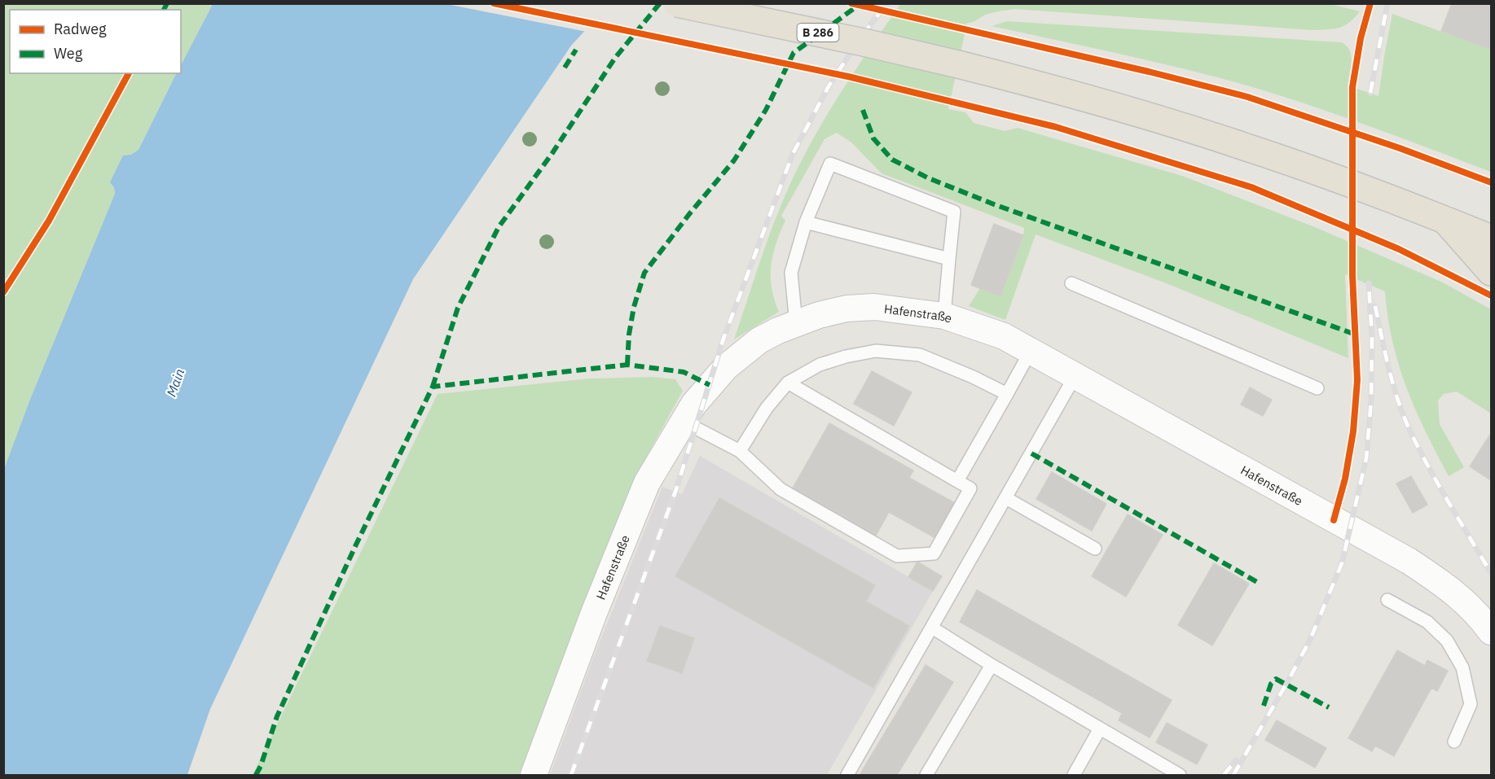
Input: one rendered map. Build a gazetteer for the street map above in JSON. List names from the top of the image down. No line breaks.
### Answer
{"streets":{"highway":["B 286"],"street":["Hafenstraße"]},"water":["Main"],"legend":["Radweg","Weg"]}
